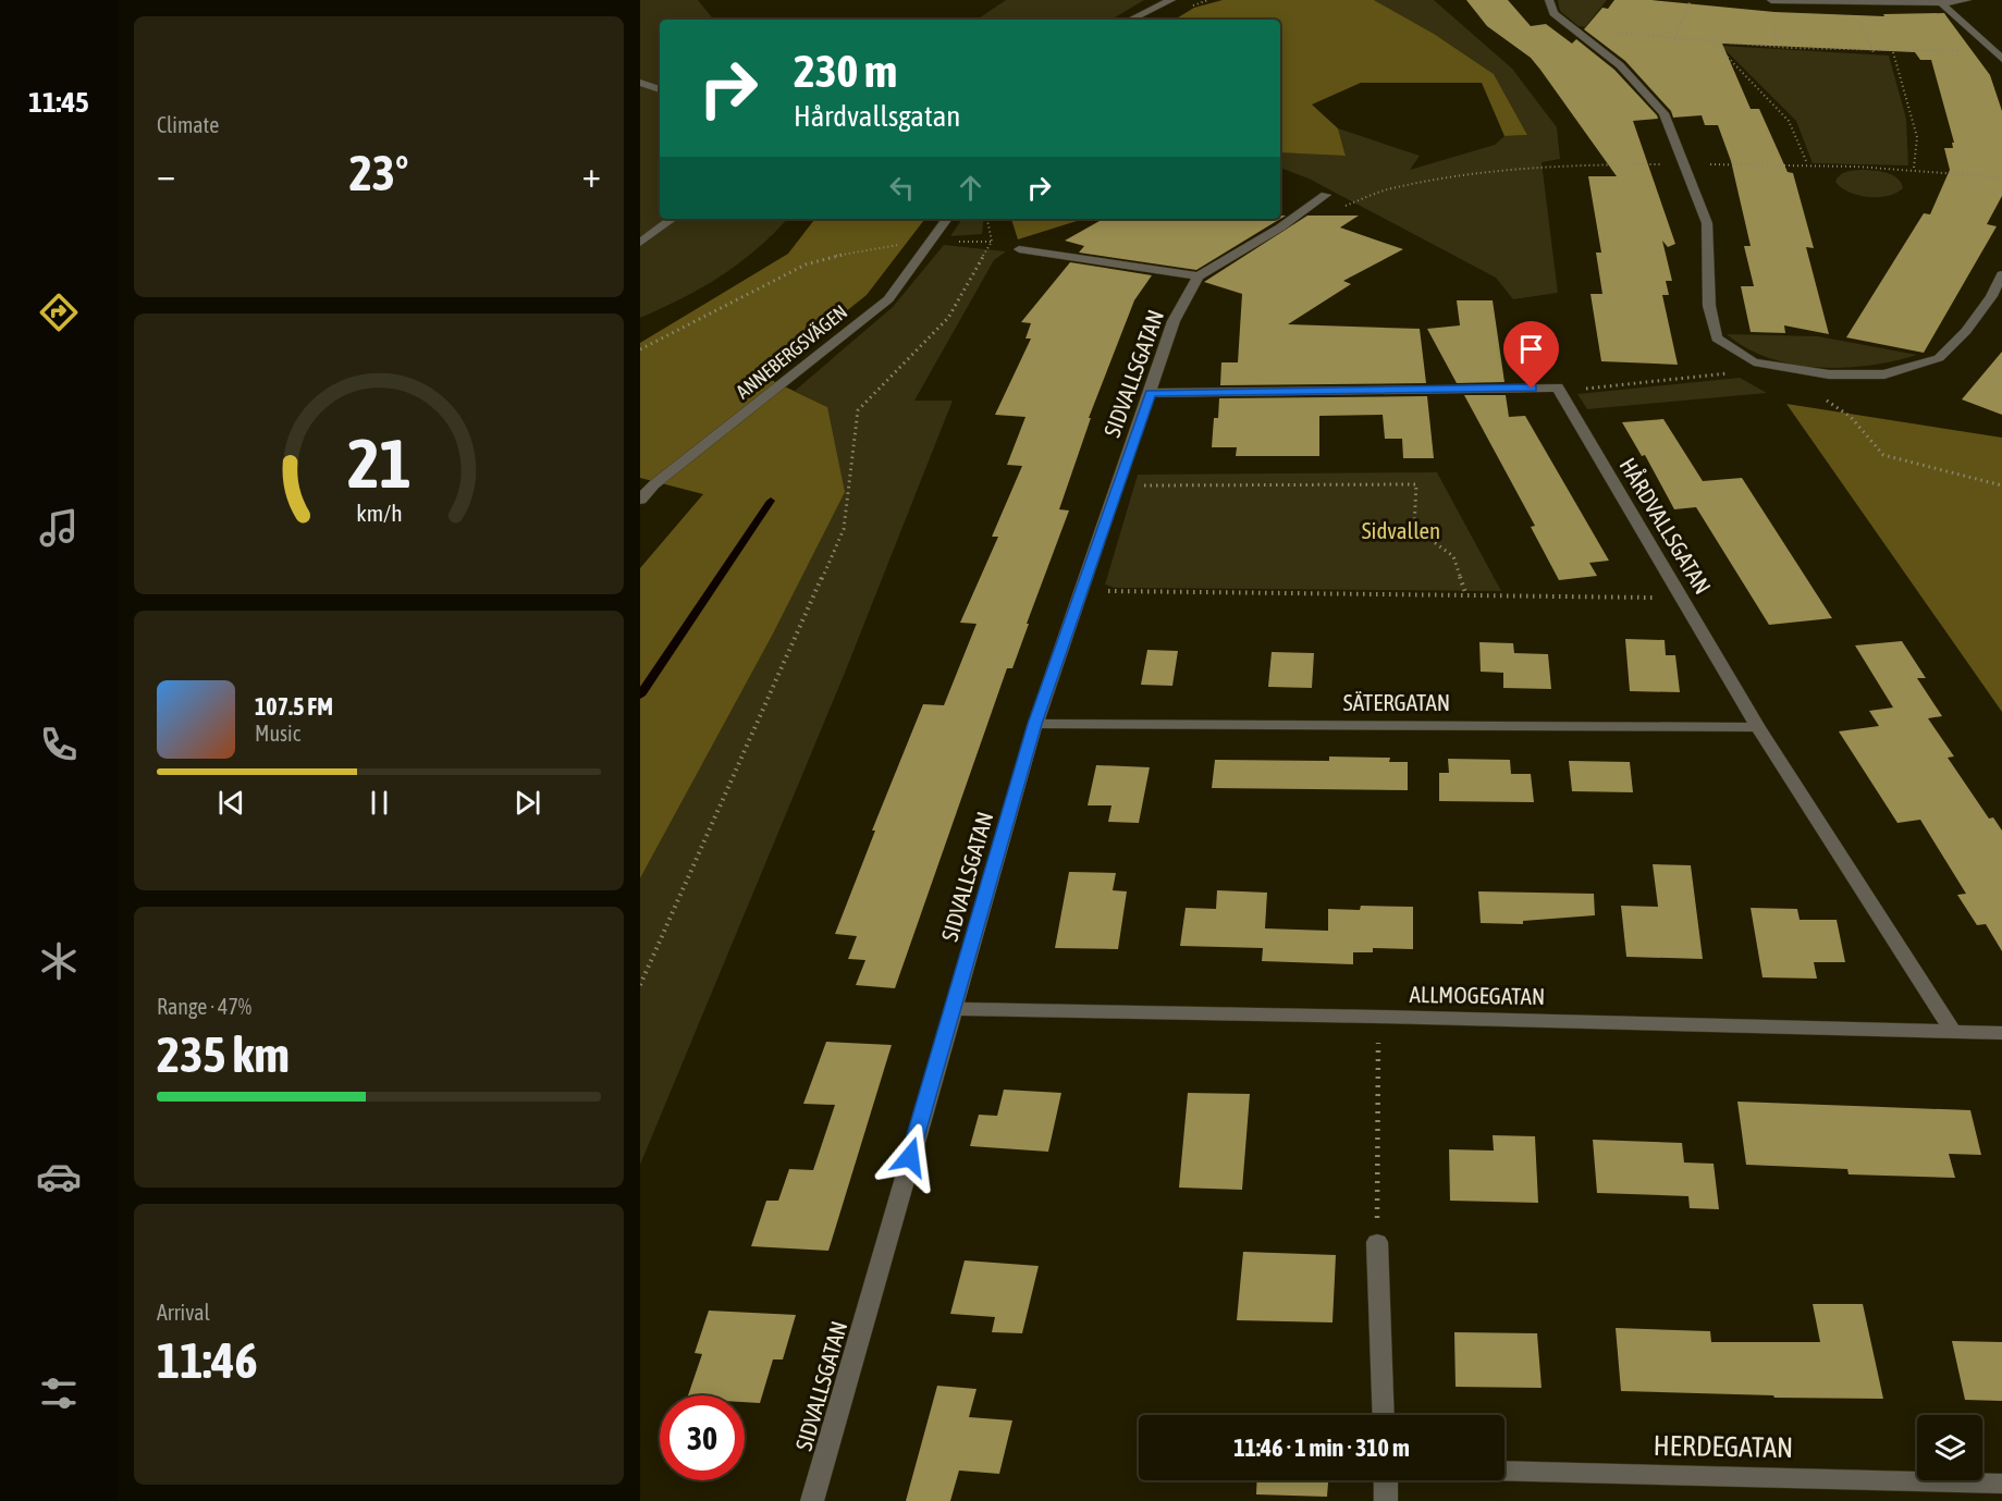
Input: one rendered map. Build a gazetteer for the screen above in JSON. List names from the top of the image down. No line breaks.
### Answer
{"streets":{"street":["ANNEBERGSVÄGEN","SIDVALLSGATAN","HÅRDVALLSGATAN","SÄTERGATAN","ALLMOGEGATAN","HERDEGATAN"]},"crossings":[["SIDVALLSGATAN","SÄTERGATAN"],["SIDVALLSGATAN","ALLMOGEGATAN"],["HÅRDVALLSGATAN","SÄTERGATAN"],["HÅRDVALLSGATAN","ALLMOGEGATAN"]],"parks":["Sidvallen"],"page":{"tabs":"11:45","tile":["Climate",["Range · 47%","235 km"],["Arrival","11:46"]],"turn":["230 m","Hårdvallsgatan"],"heat":["−","23°","+"],"song":["107.5 FM","Music"],"limit":"30","trip":"11:46 · 1 min · 310 m","gauge":["21","km/h"]}}
